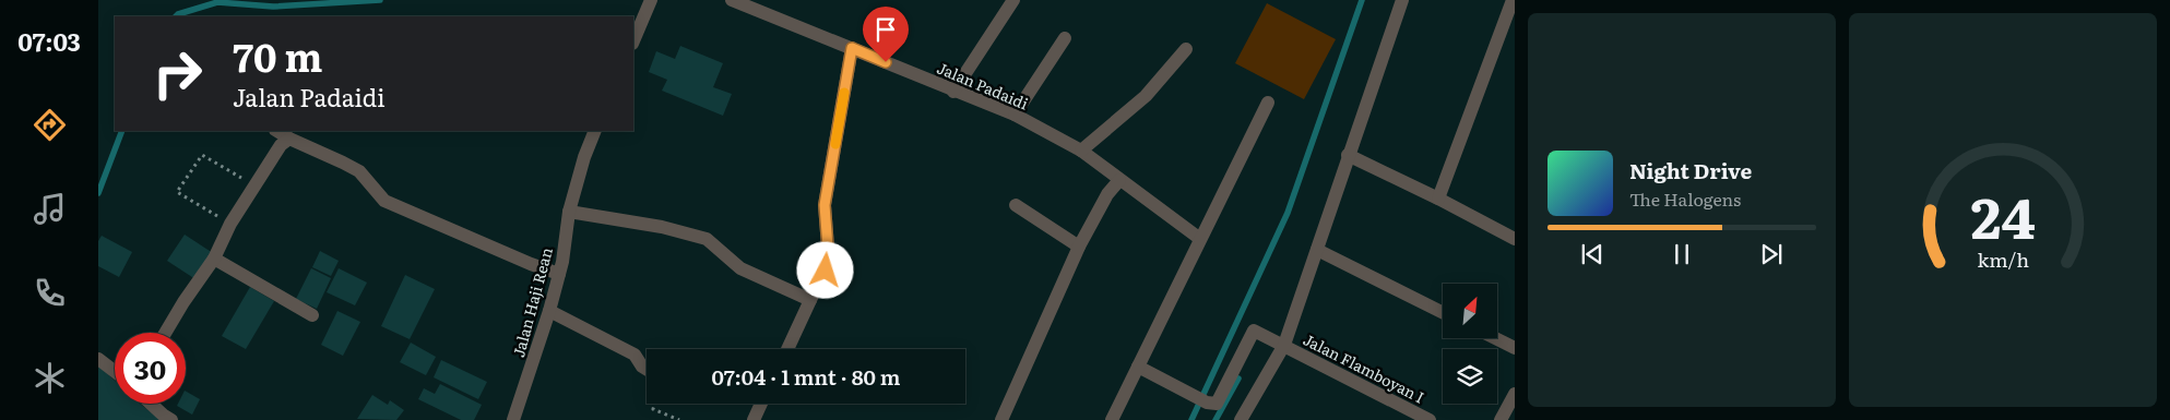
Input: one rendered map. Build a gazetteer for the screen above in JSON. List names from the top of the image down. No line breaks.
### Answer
{"streets":{"street":["Jalan Padaidi","Jalan Haji Rean","Jalan Flamboyan I"]},"north":"top right","page":{"tabs":"07:03","turn":["70 m","Jalan Padaidi"],"song":["Night Drive","The Halogens"],"limit":"30","trip":"07:04 · 1 mnt · 80 m","gauge":["24","km/h"]}}
